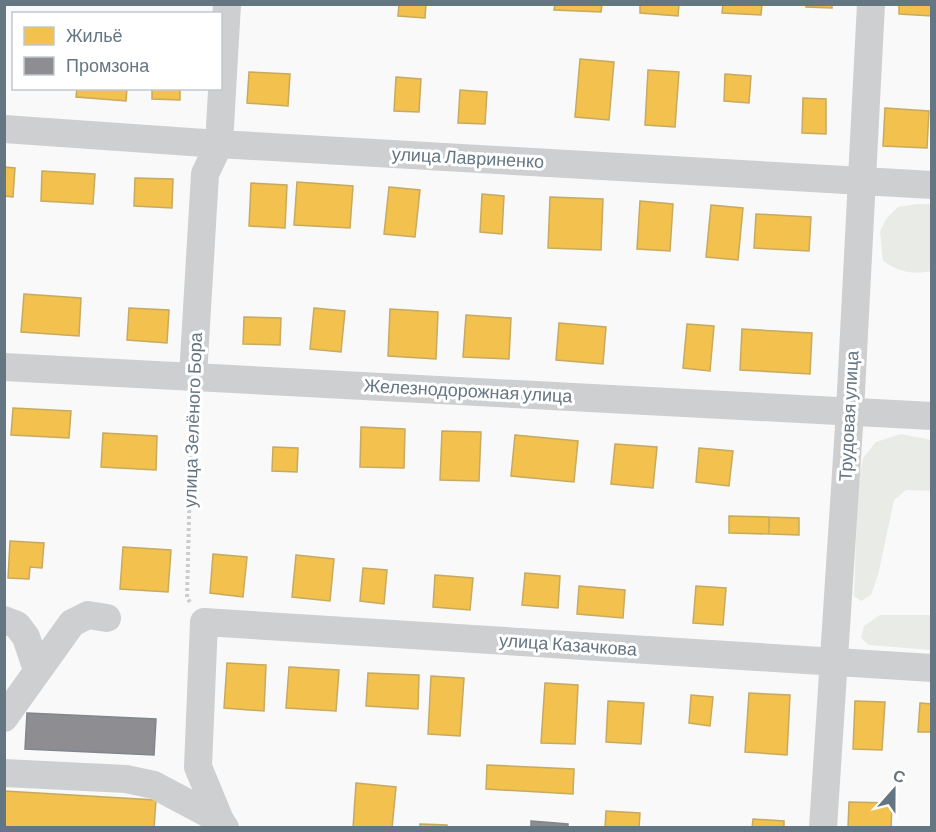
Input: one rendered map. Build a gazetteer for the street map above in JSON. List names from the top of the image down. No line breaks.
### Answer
{"streets":{"street":["улица Лавриненко","Железнодорожная улица","Трудовая улица","улица Зелёного Бора","улица Казачкова"]},"crossings":[["улица Лавриненко","Трудовая улица"],["улица Лавриненко","улица Зелёного Бора"],["Железнодорожная улица","Трудовая улица"],["Железнодорожная улица","улица Зелёного Бора"],["Трудовая улица","улица Казачкова"],["улица Зелёного Бора","улица Казачкова"]],"legend":["Жильё","Промзона"],"north":"top"}
